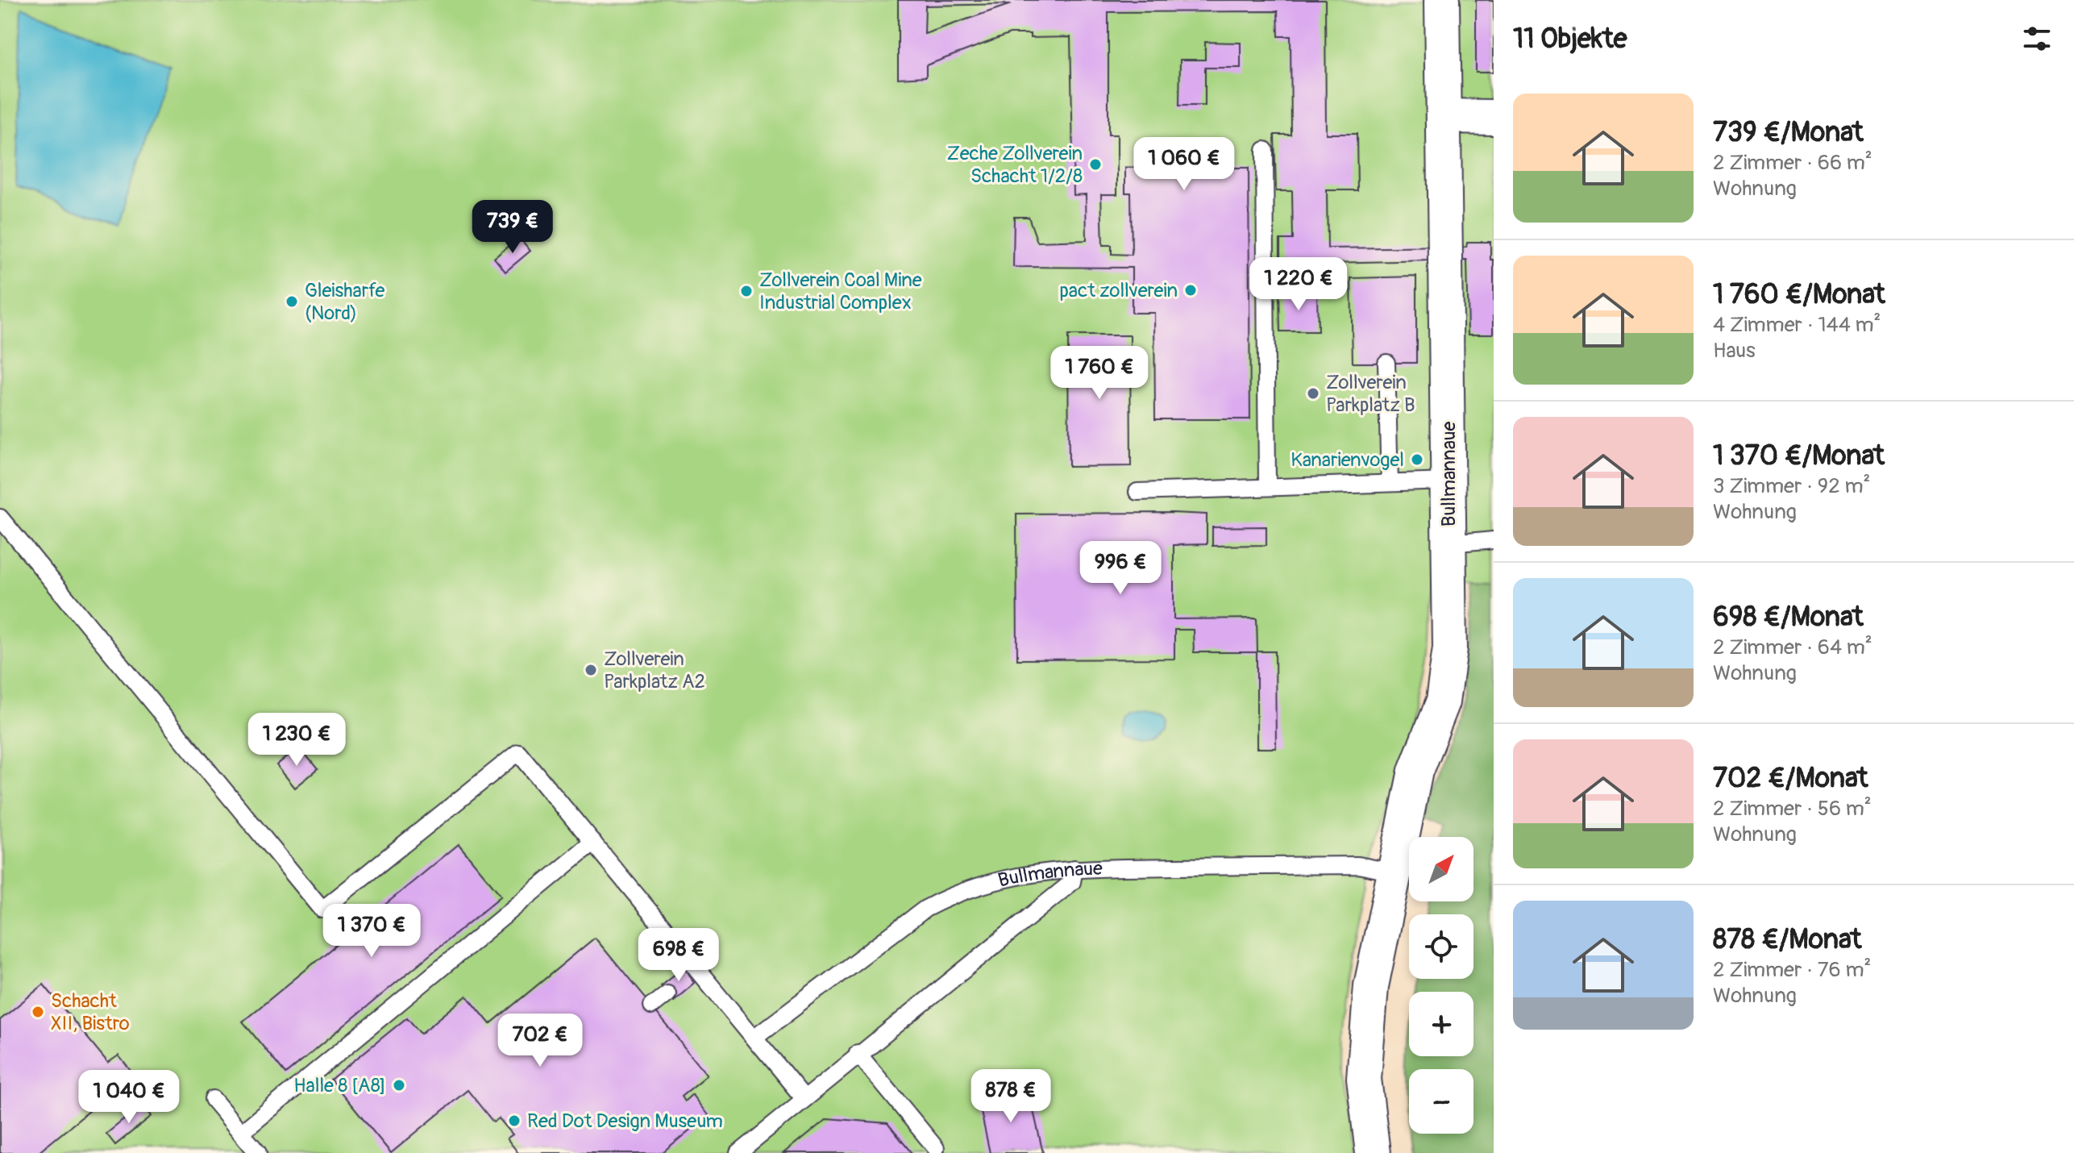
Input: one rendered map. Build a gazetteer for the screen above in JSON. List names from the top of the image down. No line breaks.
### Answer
{"streets":{"street":["Bullmannaue"]},"places":["Zeche Zollverein Schacht 1/2/8","pact zollverein","Zollverein Coal Mine Industrial Complex","Gleisharfe (Nord)","Zollverein Parkplatz B","Kanarienvogel","Zollverein Parkplatz A2","Schacht XII, Bistro","Halle 8 [A8]","Red Dot Design Museum"],"north":"top right","page":{"heading":"11 Objekte","list":[{"name":"739 €/Monat","note":"2 Zimmer · 66 m² · Wohnung"},{"name":"1 760 €/Monat","note":"4 Zimmer · 144 m² · Haus"},{"name":"1 370 €/Monat","note":"3 Zimmer · 92 m² · Wohnung"},{"name":"698 €/Monat","note":"2 Zimmer · 64 m² · Wohnung"},{"name":"702 €/Monat","note":"2 Zimmer · 56 m² · Wohnung"},{"name":"878 €/Monat","note":"2 Zimmer · 76 m² · Wohnung"}],"price":["1 060 €","739 €","1 220 €","1 760 €","996 €","1 230 €","1 370 €","698 €","702 €","878 €","1 040 €"],"map_buttons":["+","−"]}}
